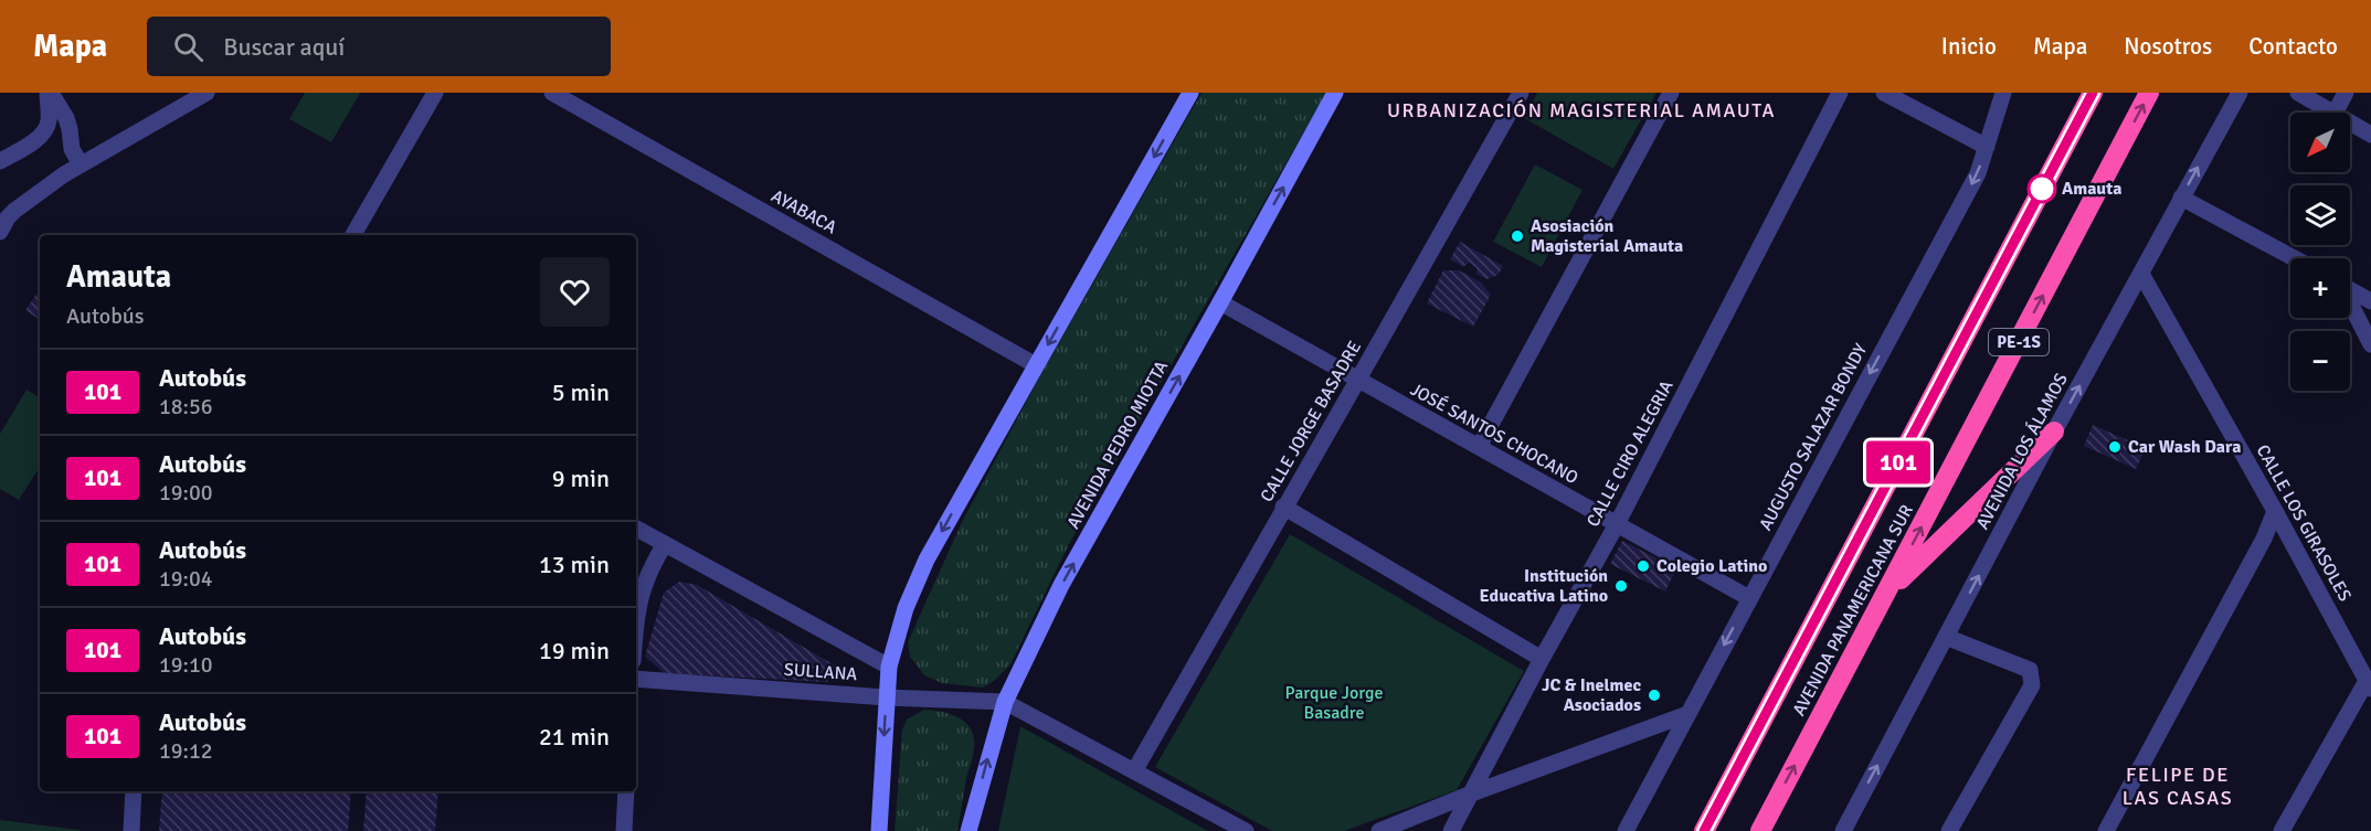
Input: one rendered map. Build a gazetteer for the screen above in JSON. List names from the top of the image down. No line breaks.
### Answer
{"streets":{"highway":["PE-1S","AVENIDA PANAMERICANA SUR"],"main road":["AVENIDA PEDRO MIOTTA"],"street":["AYABACA","CALLE JORGE BASADRE","JOSÉ SANTOS CHOCANO","AUGUSTO SALAZAR BONDY","AVENIDA LOS ÁLAMOS","CALLE CIRO ALEGRIA","CALLE LOS GIRASOLES","SULLANA"]},"crossings":[["CALLE JORGE BASADRE","JOSÉ SANTOS CHOCANO"],["JOSÉ SANTOS CHOCANO","AUGUSTO SALAZAR BONDY"],["JOSÉ SANTOS CHOCANO","AVENIDA PEDRO MIOTTA"],["JOSÉ SANTOS CHOCANO","CALLE CIRO ALEGRIA"],["AVENIDA PEDRO MIOTTA","SULLANA"],["AVENIDA LOS ÁLAMOS","CALLE LOS GIRASOLES"]],"one_way":["AUGUSTO SALAZAR BONDY","AVENIDA LOS ÁLAMOS"],"districts":["URBANIZACIÓN MAGISTERIAL AMAUTA","FELIPE DE LAS CASAS"],"parks":["Parque Jorge Basadre"],"places":["Amauta","Asosiación Magisterial Amauta","Car Wash Dara","Colegio Latino","Institución Educativa Latino","JC & Inelmec Asociados"],"lines":["bus line 101"],"north":"bottom left","page":{"header":"Mapa","search":"Buscar aquí","nav":["Inicio","Mapa","Nosotros","Contacto"],"on_map":"101","map_buttons":["+","−"],"heading":["Amauta","Autobús"],"list":[{"mark":"101","name":"Autobús","note":"18:56","value":"5 min"},{"mark":"101","name":"Autobús","note":"19:00","value":"9 min"},{"mark":"101","name":"Autobús","note":"19:04","value":"13 min"},{"mark":"101","name":"Autobús","note":"19:10","value":"19 min"},{"mark":"101","name":"Autobús","note":"19:12","value":"21 min"}]}}
